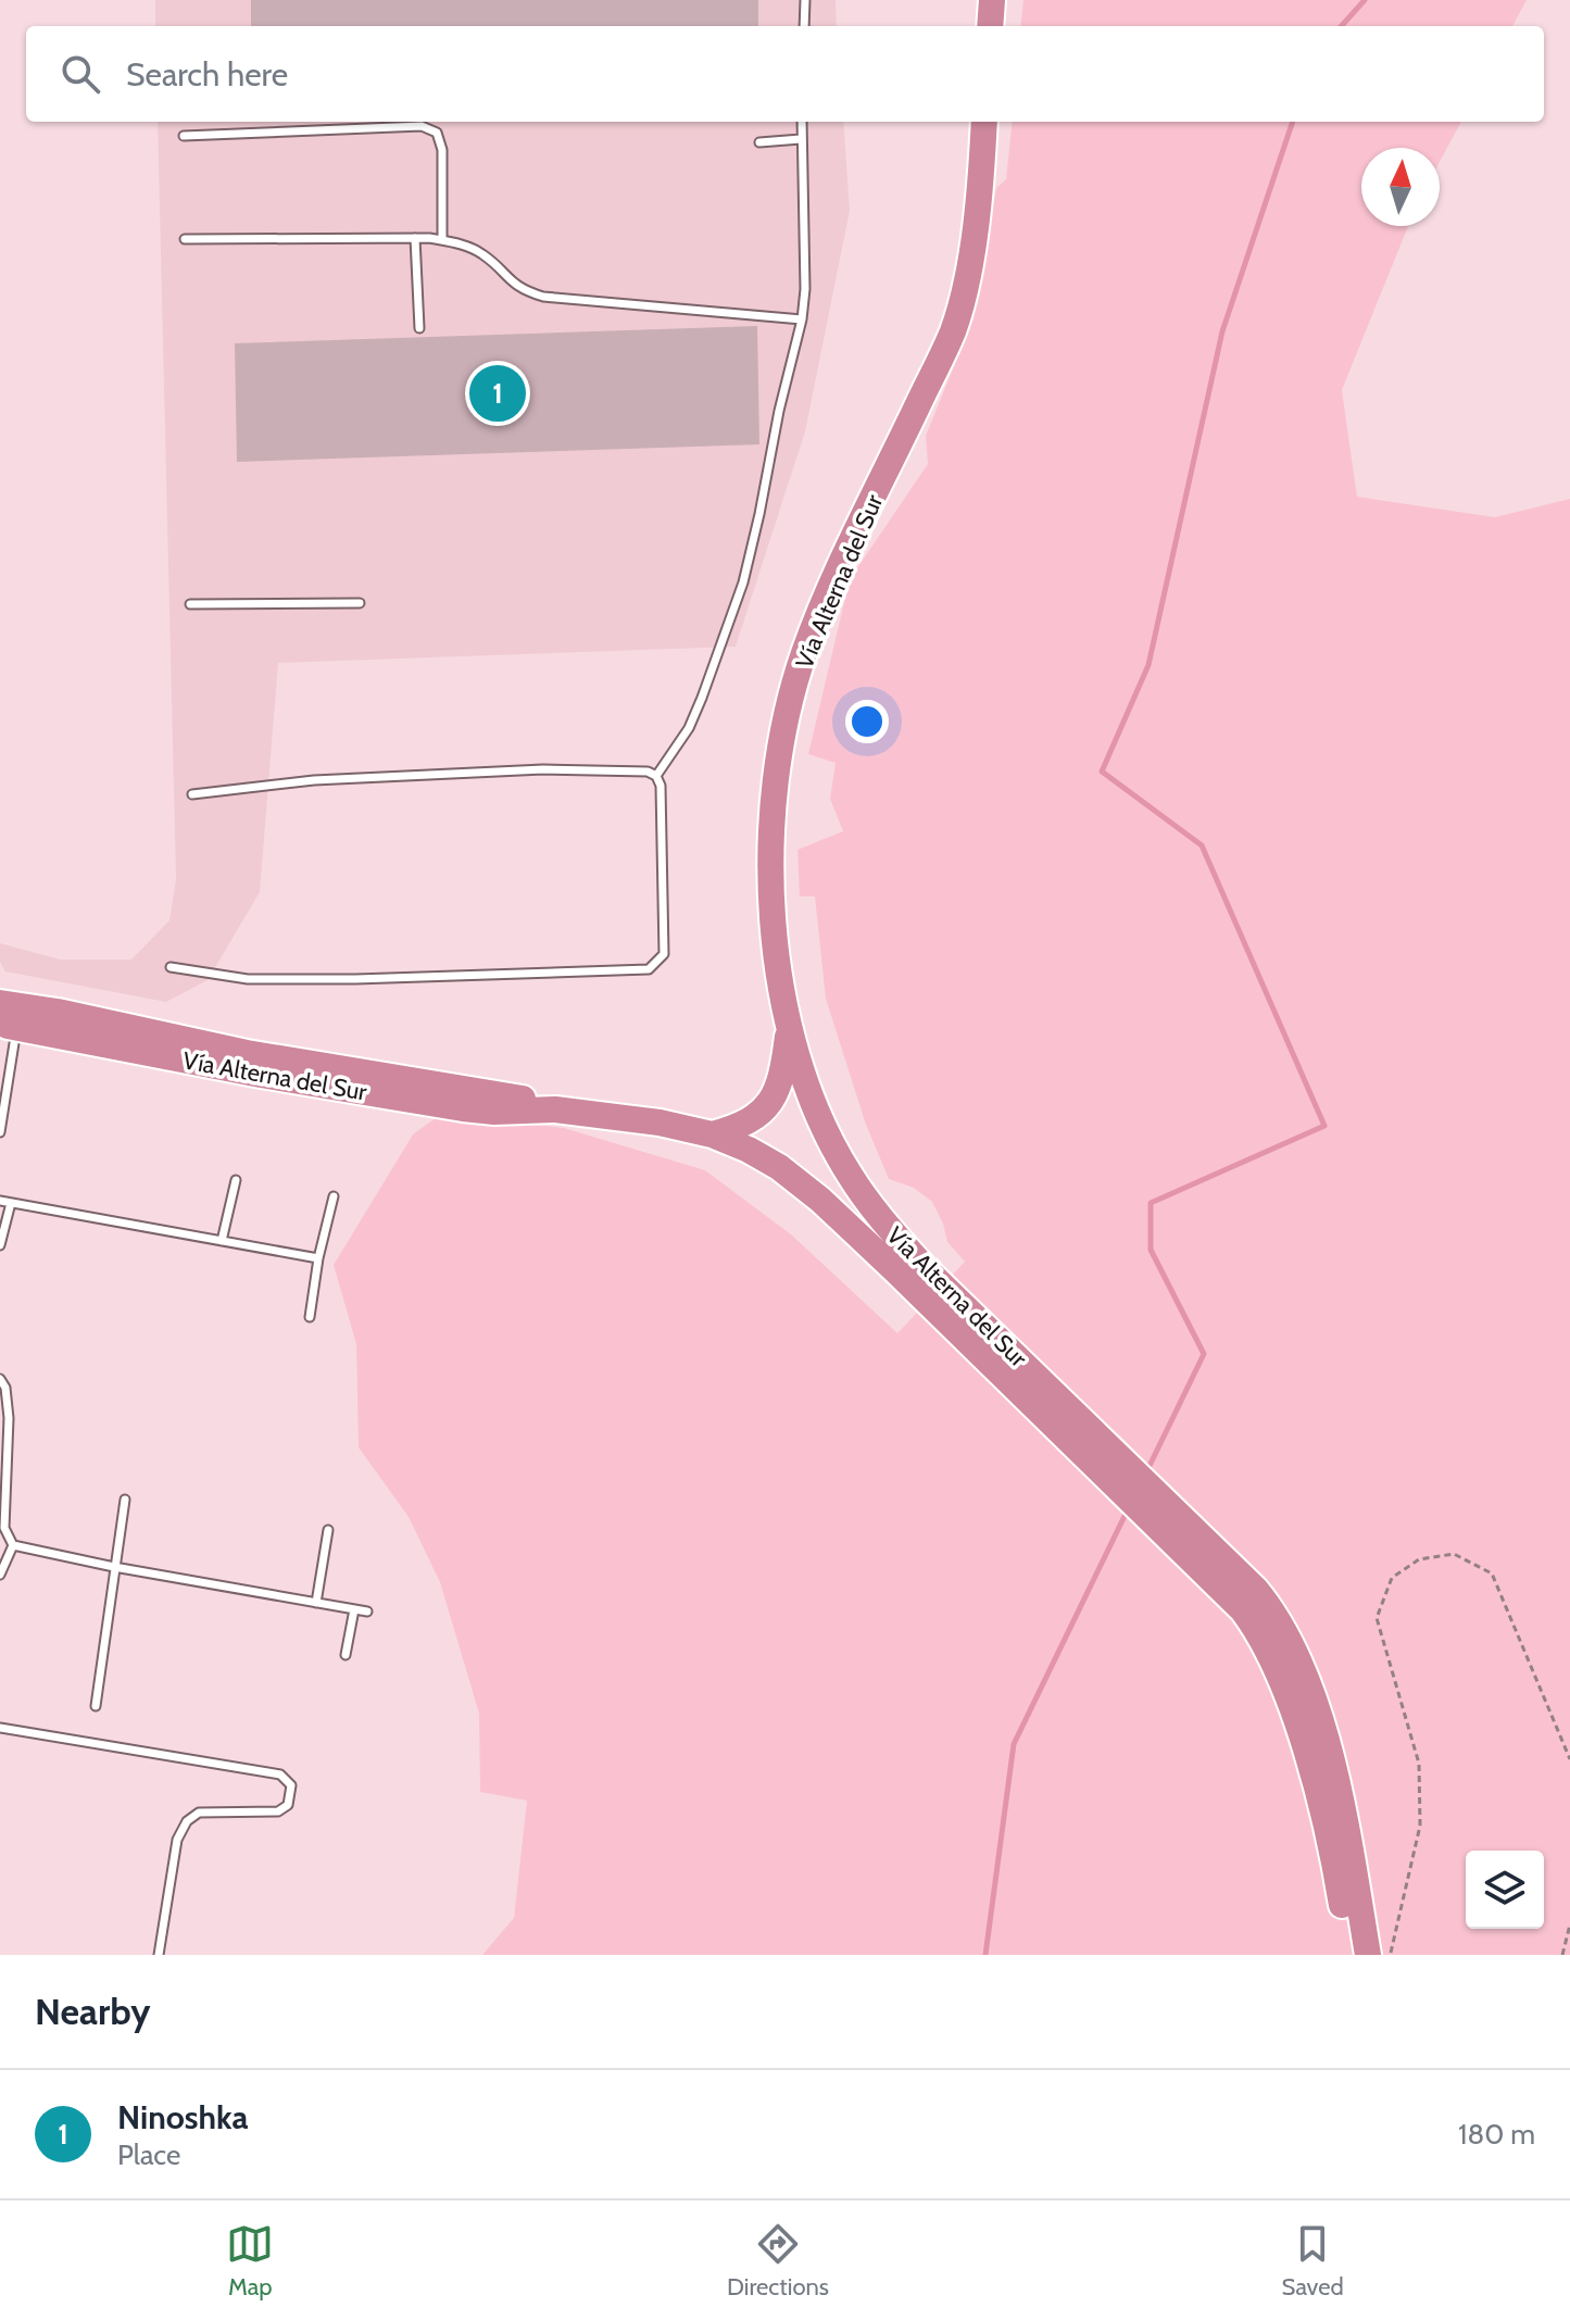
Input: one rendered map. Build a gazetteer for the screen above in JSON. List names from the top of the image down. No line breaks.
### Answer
{"streets":{"highway":["Vía Alterna del Sur"]},"north":"top","page":{"search":"Search here","pins":"1","heading":"Nearby","list":[{"mark":"1","name":"Ninoshka","note":"Place","value":"180 m"}],"nav":["Map","Directions","Saved"]}}
